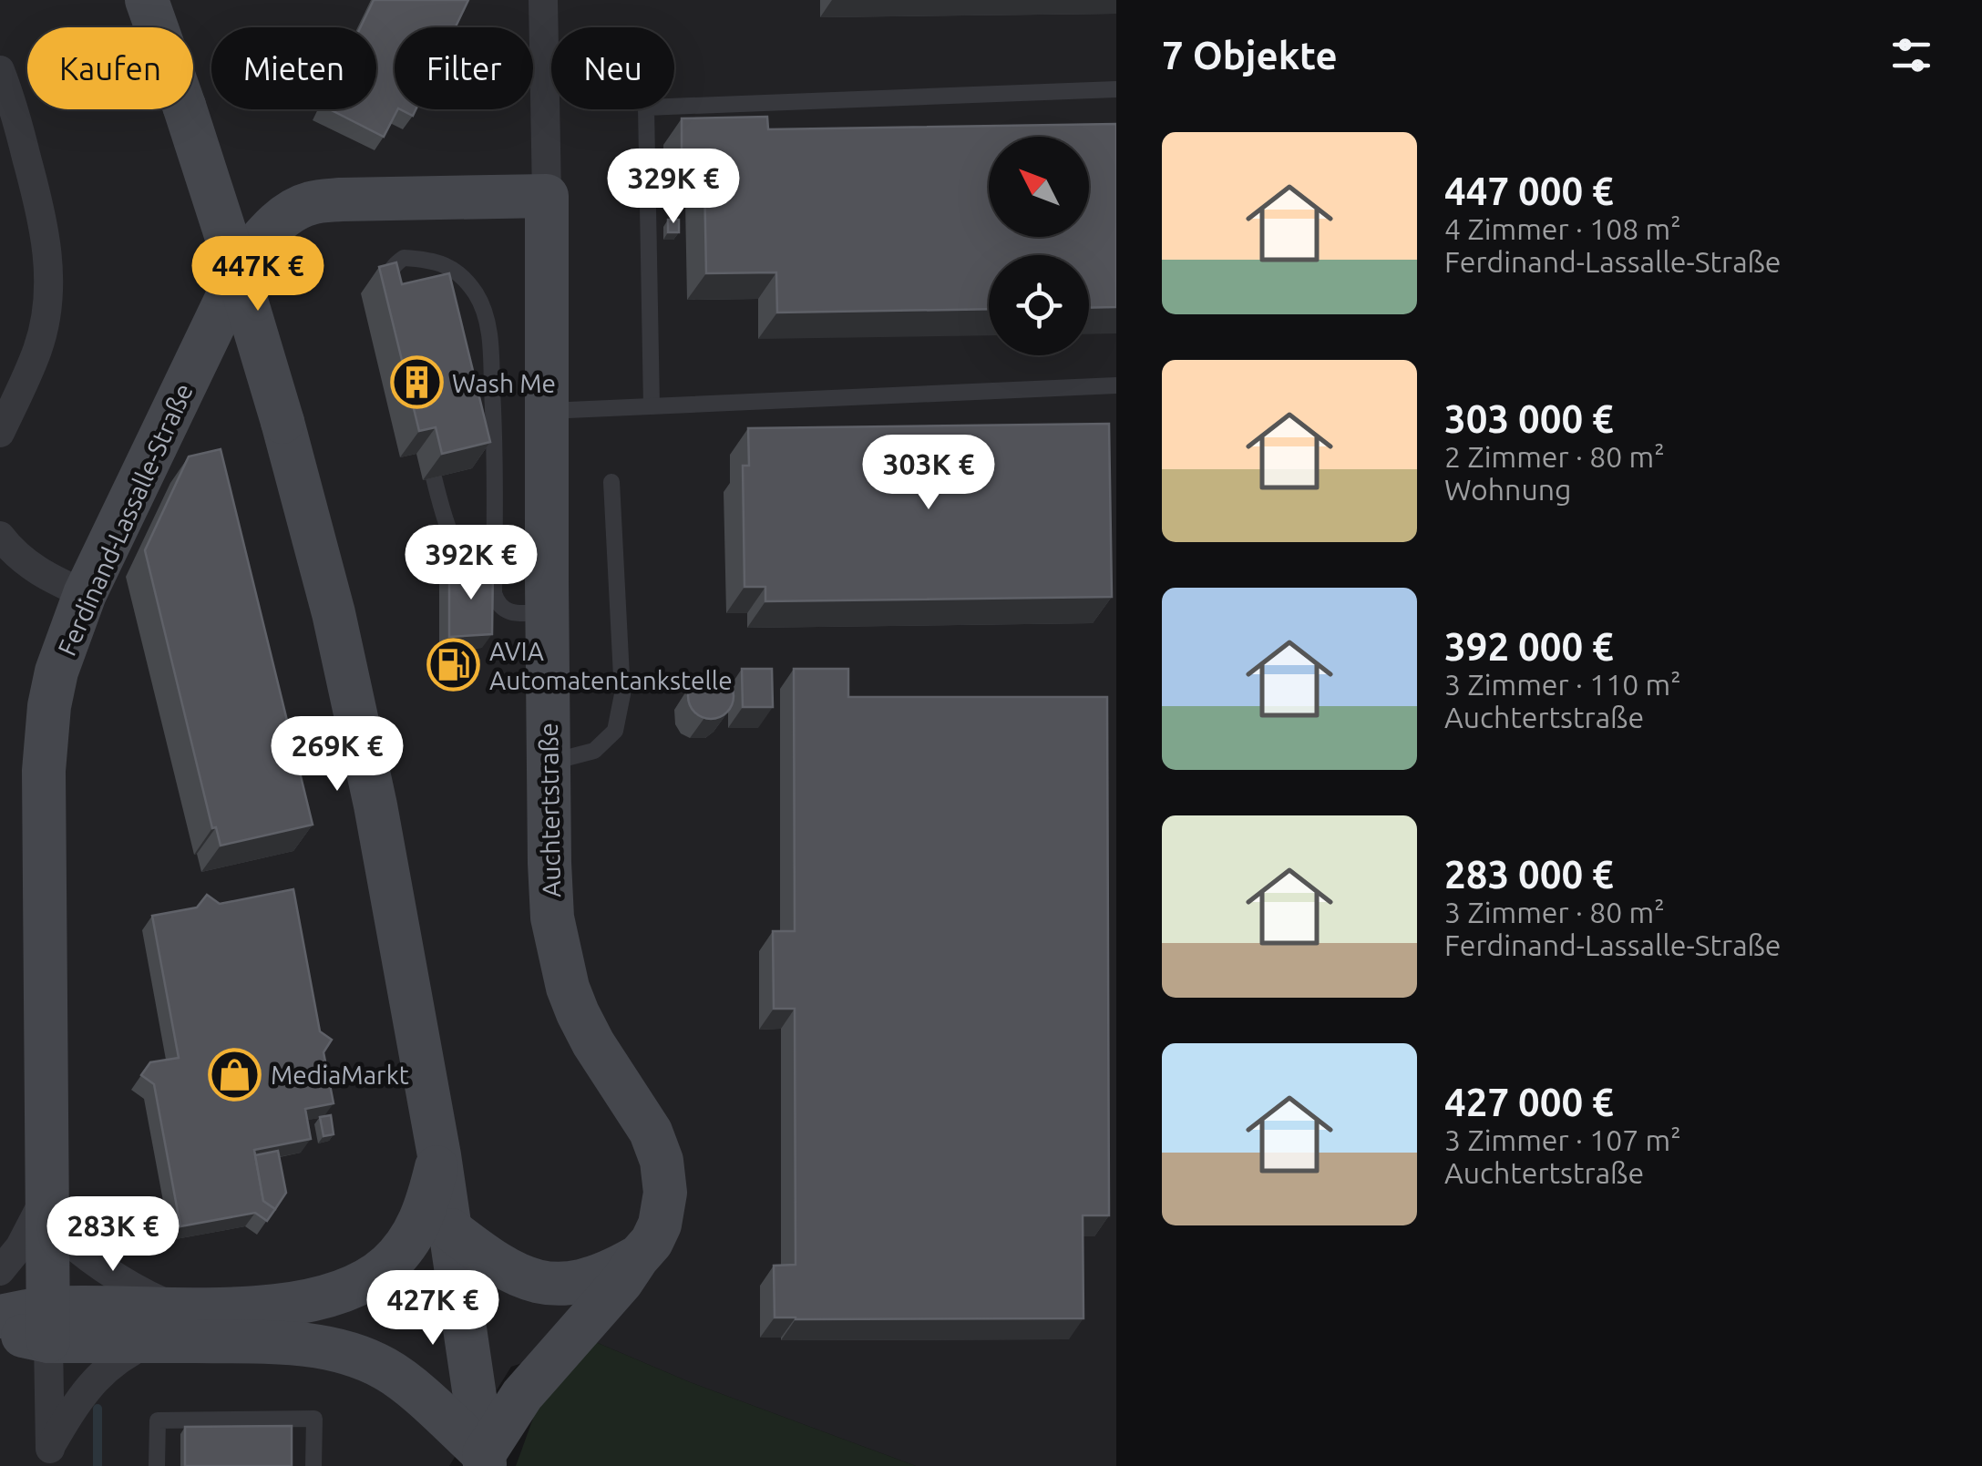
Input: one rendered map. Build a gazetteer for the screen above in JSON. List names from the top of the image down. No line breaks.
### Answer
{"streets":{"main road":["Ferdinand-Lassalle-Straße","Auchtertstraße"]},"crossings":[["Ferdinand-Lassalle-Straße","Auchtertstraße"]],"places":{"building":["Wash Me"],"fuel station":["AVIA Automatentankstelle"],"shop":["MediaMarkt"]},"north":"top left","page":{"heading":"7 Objekte","chip":["Kaufen","Mieten","Filter","Neu"],"list":[{"name":"447 000 €","note":"4 Zimmer · 108 m² · Ferdinand-Lassalle-Straße"},{"name":"303 000 €","note":"2 Zimmer · 80 m² · Wohnung"},{"name":"392 000 €","note":"3 Zimmer · 110 m² · Auchtertstraße"},{"name":"283 000 €","note":"3 Zimmer · 80 m² · Ferdinand-Lassalle-Straße"},{"name":"427 000 €","note":"3 Zimmer · 107 m² · Auchtertstraße"}],"price":["329K €","447K €","303K €","392K €","269K €","283K €","427K €"]}}
